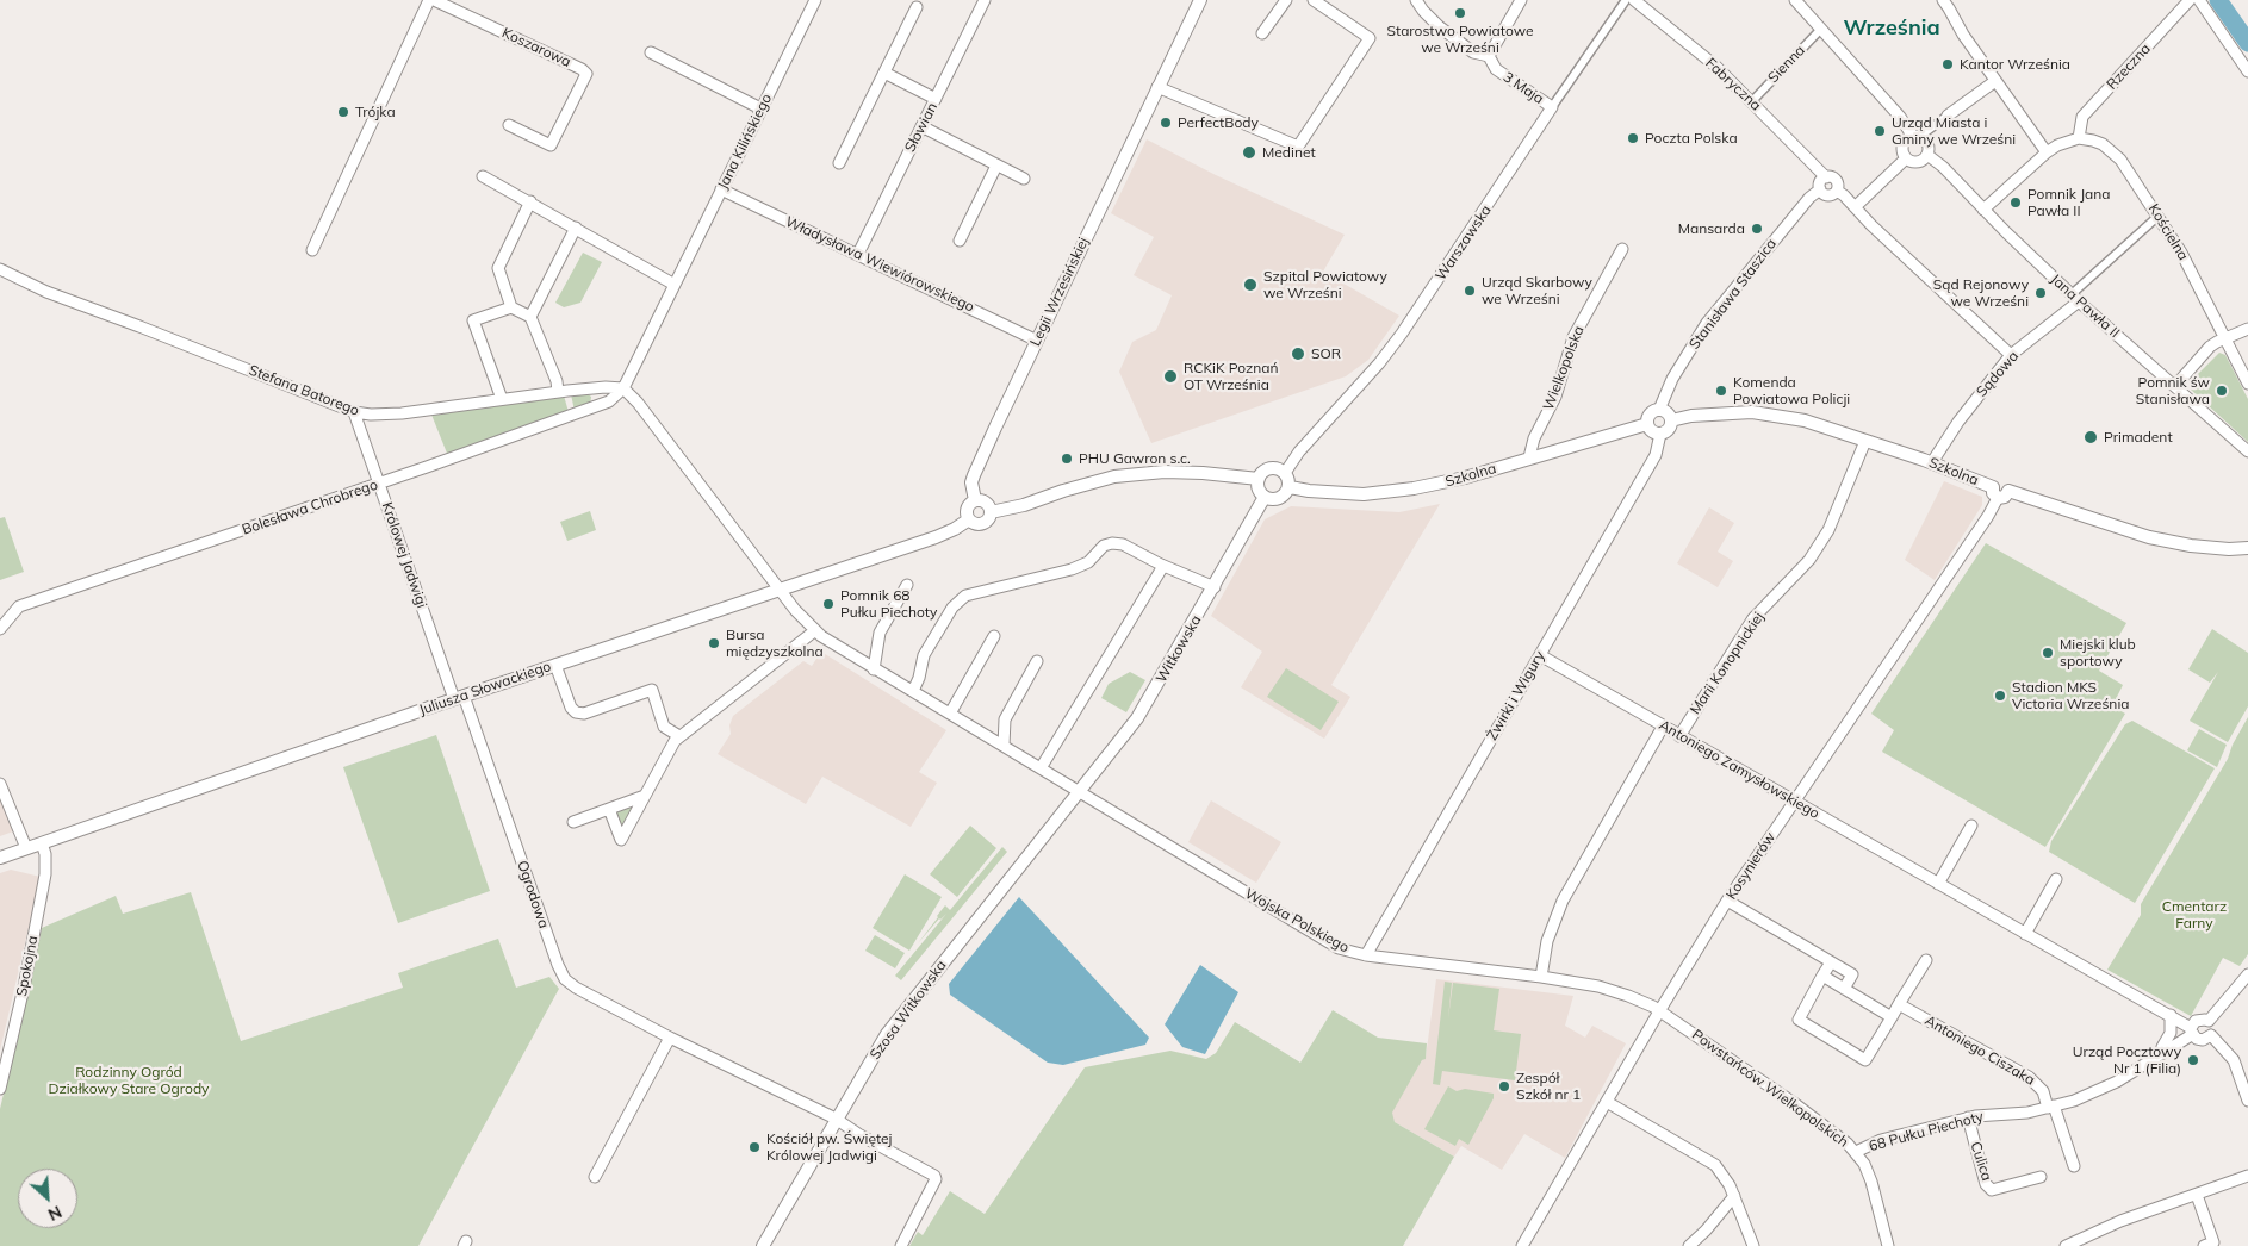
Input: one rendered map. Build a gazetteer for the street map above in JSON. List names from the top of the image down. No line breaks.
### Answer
{"streets":{"street":["Koszarowa","Sienna","Rzeczna","Fabryczna","3 Maja","Słowian","Jana Kilińskiego","Kościelna","Warszawska","Władysława Wiewiórowskiego","Legii Wrzesińskiej","Stanisława Staszica","Jana Pawła II","Wielkopolska","Sądowa","Stefana Batorego","Szkolna","Bolesława Chrobrego","Królowej Jadwigi","Witkowska","Marii Konopnickiej","Juliusza Słowackiego","Żwirki i Wigury","Antoniego Zamysłowskiego","Kosynierów","Ogrodowa","Wojska Polskiego","Spokojna","Szosa Witkowska","Antoniego Ciszaka","Powstańców Wielkopolskich","68 Pułku Piechoty","Culica"]},"crossings":[["Sienna","Fabryczna"],["Rzeczna","Kościelna"],["Fabryczna","Stanisława Staszica"],["3 Maja","Warszawska"],["Słowian","Władysława Wiewiórowskiego"],["Jana Kilińskiego","Władysława Wiewiórowskiego"],["Jana Kilińskiego","Stefana Batorego"],["Jana Kilińskiego","Bolesława Chrobrego"],["Jana Kilińskiego","Wojska Polskiego"],["Warszawska","Szkolna"],["Warszawska","Witkowska"],["Władysława Wiewiórowskiego","Legii Wrzesińskiej"],["Legii Wrzesińskiej","Juliusza Słowackiego"],["Stanisława Staszica","Szkolna"],["Stanisława Staszica","Żwirki i Wigury"],["Jana Pawła II","Sądowa"],["Wielkopolska","Szkolna"],["Sądowa","Szkolna"],["Stefana Batorego","Bolesława Chrobrego"],["Stefana Batorego","Królowej Jadwigi"],["Stefana Batorego","Wojska Polskiego"],["Szkolna","Witkowska"],["Szkolna","Marii Konopnickiej"],["Szkolna","Żwirki i Wigury"],["Szkolna","Kosynierów"],["Bolesława Chrobrego","Królowej Jadwigi"],["Bolesława Chrobrego","Wojska Polskiego"],["Królowej Jadwigi","Juliusza Słowackiego"],["Królowej Jadwigi","Ogrodowa"],["Witkowska","Wojska Polskiego"],["Witkowska","Szosa Witkowska"],["Marii Konopnickiej","Antoniego Zamysłowskiego"],["Juliusza Słowackiego","Ogrodowa"],["Juliusza Słowackiego","Wojska Polskiego"],["Juliusza Słowackiego","Spokojna"],["Żwirki i Wigury","Antoniego Zamysłowskiego"],["Żwirki i Wigury","Wojska Polskiego"],["Antoniego Zamysłowskiego","Kosynierów"],["Antoniego Zamysłowskiego","68 Pułku Piechoty"],["Kosynierów","Wojska Polskiego"],["Kosynierów","Powstańców Wielkopolskich"],["Ogrodowa","Szosa Witkowska"],["Wojska Polskiego","Szosa Witkowska"],["Wojska Polskiego","Powstańców Wielkopolskich"],["Antoniego Ciszaka","68 Pułku Piechoty"],["Powstańców Wielkopolskich","68 Pułku Piechoty"],["68 Pułku Piechoty","Culica"]],"districts":["Września"],"parks":["Cmentarz Farny","Rodzinny Ogród Działkowy Stare Ogrody"],"places":["Starostwo Powiatowe we Wrześni","Kantor Września","Trójka","PerfectBody","Urząd Miasta i Gminy we Wrześni","Poczta Polska","Medinet","Pomnik Jana Pawła II","Mansarda","Szpital Powiatowy we Wrześni","Urząd Skarbowy we Wrześni","Sąd Rejonowy we Wrześni","SOR","RCKiK Poznań OT Września","Komenda Powiatowa Policji","Pomnik św Stanisława","Primadent","PHU Gawron s.c.","Pomnik 68 Pułku Piechoty","Bursa międzyszkolna","Miejski klub sportowy","Stadion MKS Victoria Września","Urząd Pocztowy Nr 1 (Filia)","Zespół Szkół nr 1","Kościół pw. Świętej Królowej Jadwigi"],"north":"bottom right"}
